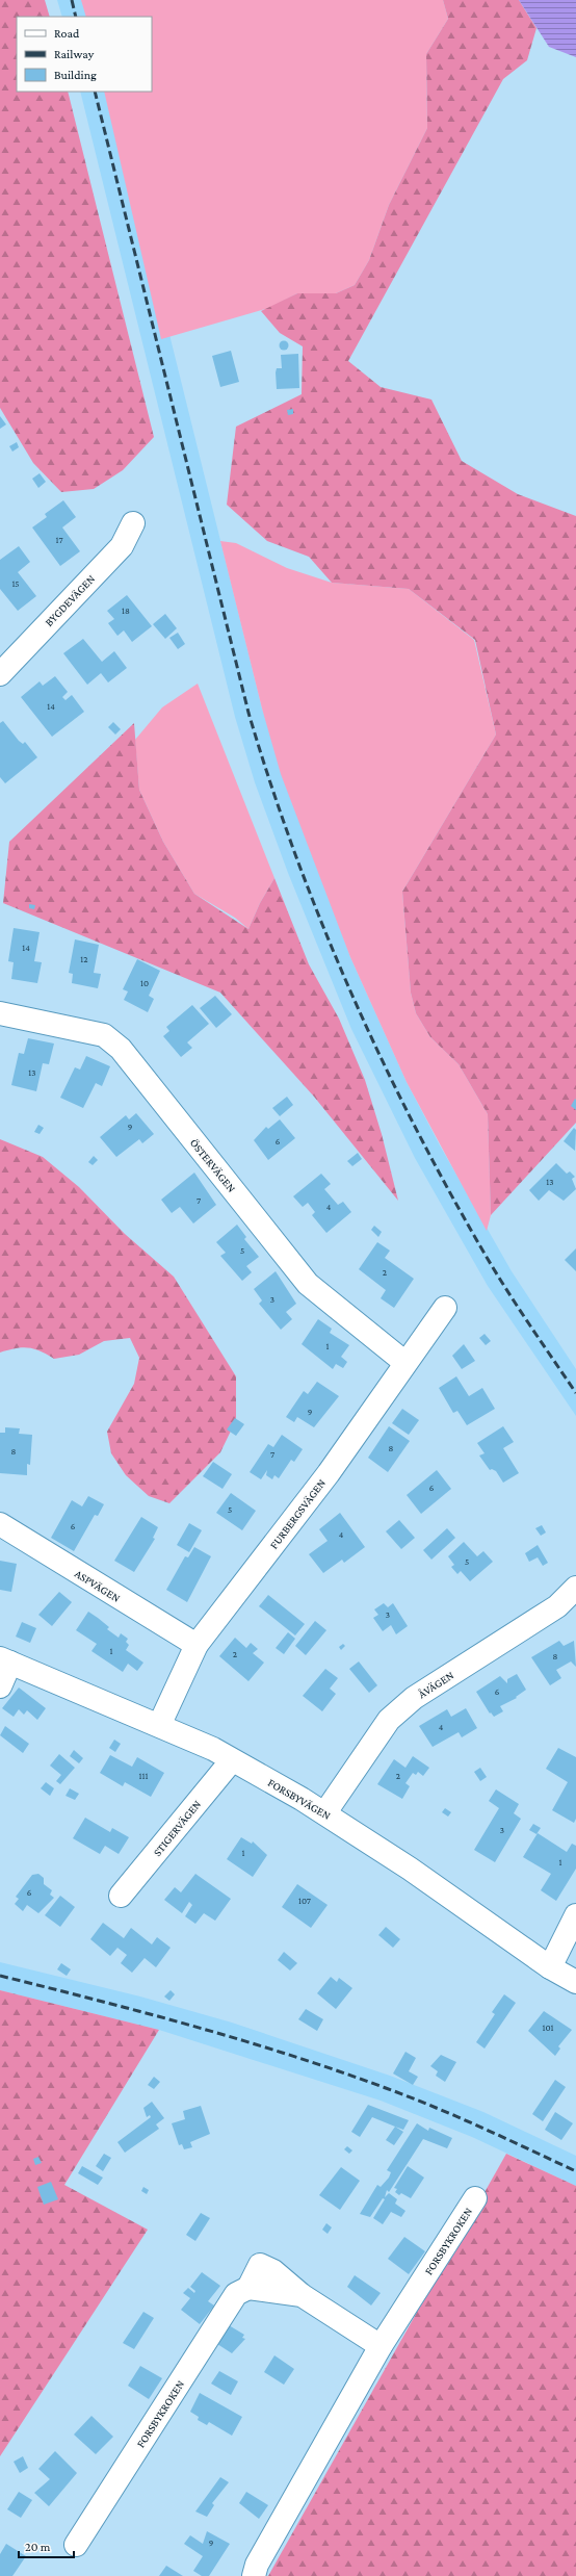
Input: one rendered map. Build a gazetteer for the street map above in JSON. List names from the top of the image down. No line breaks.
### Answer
{"streets":{"street":["BYGDEVÄGEN","ÖSTERVÄGEN","FURBERGSVÄGEN","ASPVÄGEN","ÅVÄGEN","FORSBYVÄGEN","STIGERVÄGEN","FORSBYKROKEN"]},"crossings":[["ÖSTERVÄGEN","FURBERGSVÄGEN"],["FURBERGSVÄGEN","ASPVÄGEN"],["FURBERGSVÄGEN","FORSBYVÄGEN"],["ÅVÄGEN","FORSBYVÄGEN"],["FORSBYVÄGEN","STIGERVÄGEN"]],"house_numbers":["17","15","18","14","14","12","10","13","9","6","13","7","4","5","2","3","1","9","8","8","7","6","5","6","4","5","3","1","2","8","6","4","111","2","3","1","1","6","107","101","9"],"legend":["Road","Railway","Building"],"scale_bar":"20 m"}
